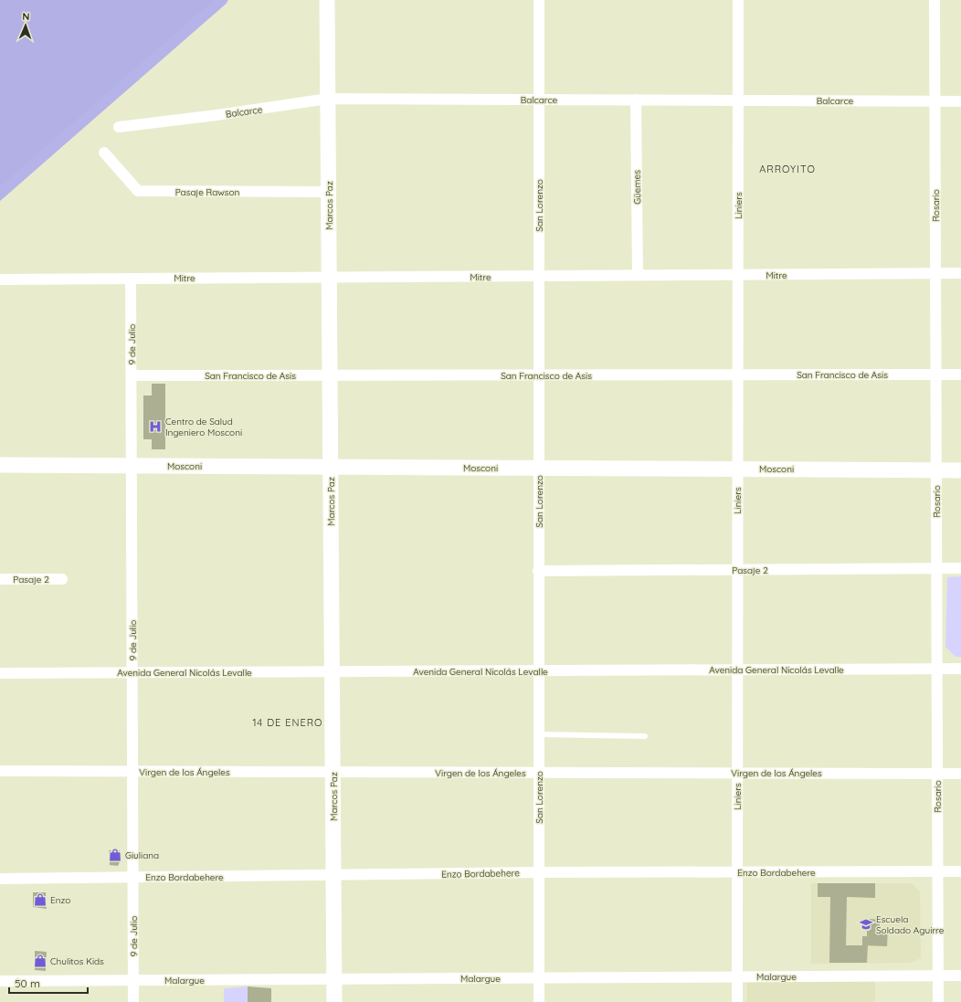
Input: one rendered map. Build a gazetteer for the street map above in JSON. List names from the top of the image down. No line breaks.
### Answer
{"streets":{"street":["Balcarce","Güemes","Pasaje Rawson","Marcos Paz","San Lorenzo","Liniers","Rosario","Mitre","9 de Julio","San Francisco de Asis","Mosconi","Pasaje 2","Avenida General Nicolás Levalle","Virgen de los Ángeles","Enzo Bordabehere","Malargue"]},"crossings":[["Balcarce","Güemes"],["Balcarce","Marcos Paz"],["Balcarce","San Lorenzo"],["Balcarce","Liniers"],["Balcarce","Rosario"],["Güemes","Mitre"],["Pasaje Rawson","Marcos Paz"],["Marcos Paz","Mitre"],["Marcos Paz","San Francisco de Asis"],["Marcos Paz","Mosconi"],["Marcos Paz","Avenida General Nicolás Levalle"],["Marcos Paz","Virgen de los Ángeles"],["Marcos Paz","Enzo Bordabehere"],["Marcos Paz","Malargue"],["San Lorenzo","Mitre"],["San Lorenzo","San Francisco de Asis"],["San Lorenzo","Mosconi"],["San Lorenzo","Pasaje 2"],["San Lorenzo","Avenida General Nicolás Levalle"],["San Lorenzo","Virgen de los Ángeles"],["San Lorenzo","Enzo Bordabehere"],["San Lorenzo","Malargue"],["Liniers","Mitre"],["Liniers","San Francisco de Asis"],["Liniers","Mosconi"],["Liniers","Pasaje 2"],["Liniers","Avenida General Nicolás Levalle"],["Liniers","Virgen de los Ángeles"],["Liniers","Enzo Bordabehere"],["Liniers","Malargue"],["Rosario","Mitre"],["Rosario","San Francisco de Asis"],["Rosario","Mosconi"],["Rosario","Pasaje 2"],["Rosario","Avenida General Nicolás Levalle"],["Rosario","Virgen de los Ángeles"],["Rosario","Enzo Bordabehere"],["Rosario","Malargue"],["Mitre","9 de Julio"],["9 de Julio","San Francisco de Asis"],["9 de Julio","Mosconi"],["9 de Julio","Avenida General Nicolás Levalle"],["9 de Julio","Virgen de los Ángeles"],["9 de Julio","Enzo Bordabehere"],["9 de Julio","Malargue"]],"districts":["ARROYITO","14 DE ENERO"],"places":{"hospital":["Centro de Salud Ingeniero Mosconi"],"shop":["Giuliana","Enzo","Chulitos Kids"],"school or university":["Escuela Soldado Aguirre"]},"scale_bar":"50 m","north":"top"}
